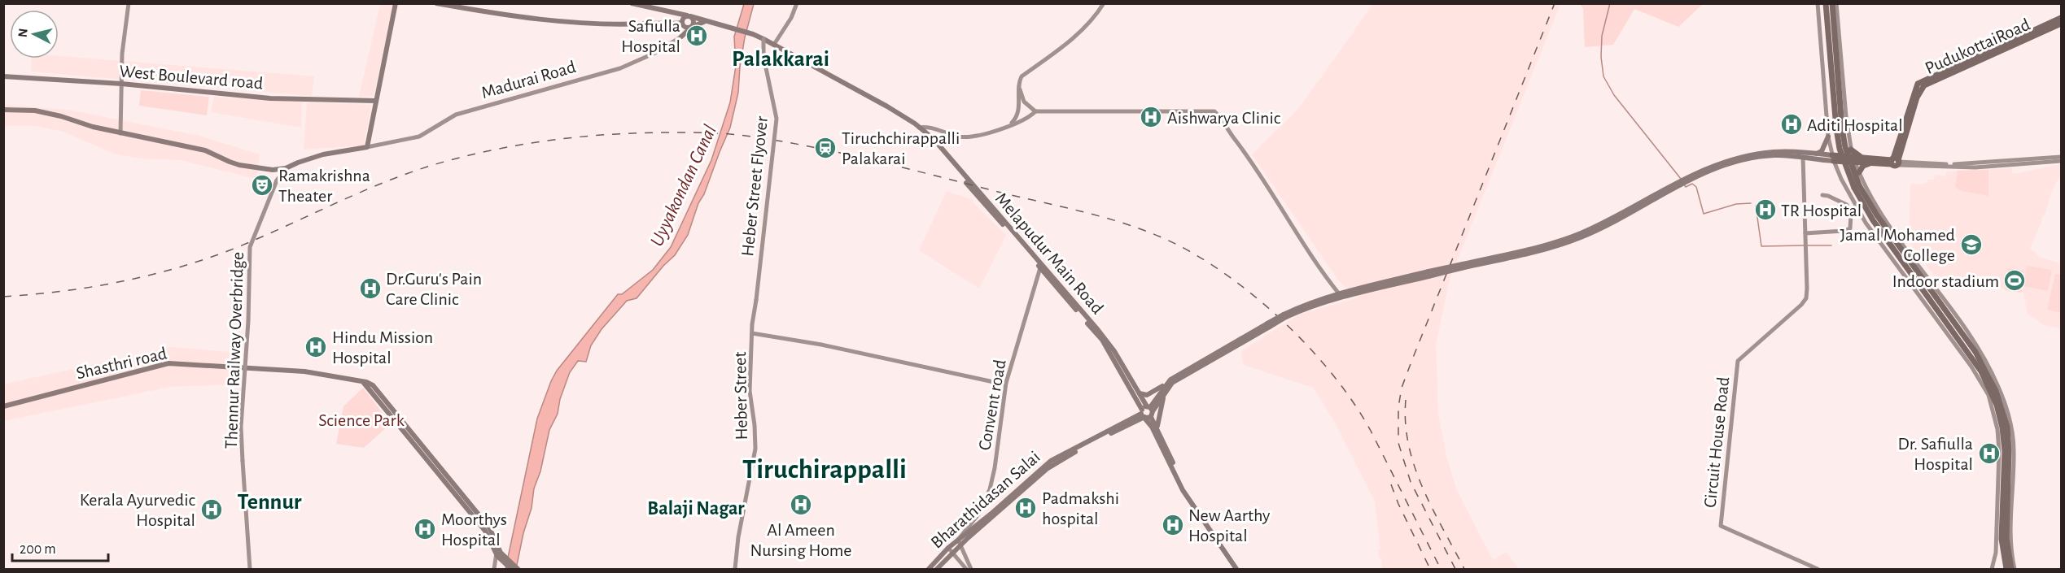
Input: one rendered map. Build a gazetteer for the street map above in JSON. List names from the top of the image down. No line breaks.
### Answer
{"streets":{"highway":["PudukottaiRoad"],"main road":["West Boulevard road","Madurai Road","Melapudur Main Road","Shasthri road","Bharathidasan Salai"],"street":["Heber Street Flyover","Thennur Railway Overbridge","Heber Street","Convent road","Circuit House Road"]},"crossings":[["Heber Street Flyover","Melapudur Main Road"],["Heber Street Flyover","Heber Street"],["Melapudur Main Road","Convent road"],["Melapudur Main Road","Bharathidasan Salai"],["Convent road","Bharathidasan Salai"]],"districts":["Palakkarai","Tiruchirappalli","Tennur","Balaji Nagar"],"water":["Uyyakondan Canal"],"parks":["Science Park"],"places":{"hospital":["Safiulla Hospital","Aishwarya Clinic","Aditi Hospital","TR Hospital","Dr.Guru's Pain Care Clinic","Hindu Mission Hospital","Dr. Safiulla Hospital","Al Ameen Nursing Home","Padmakshi hospital","Kerala Ayurvedic Hospital","New Aarthy Hospital","Moorthys Hospital"],"station":["Tiruchchirappalli Palakarai"],"theatre":["Ramakrishna Theater"],"school or university":["Jamal Mohamed College"],"sports":["Indoor stadium"]},"scale_bar":"200 m","north":"left"}
